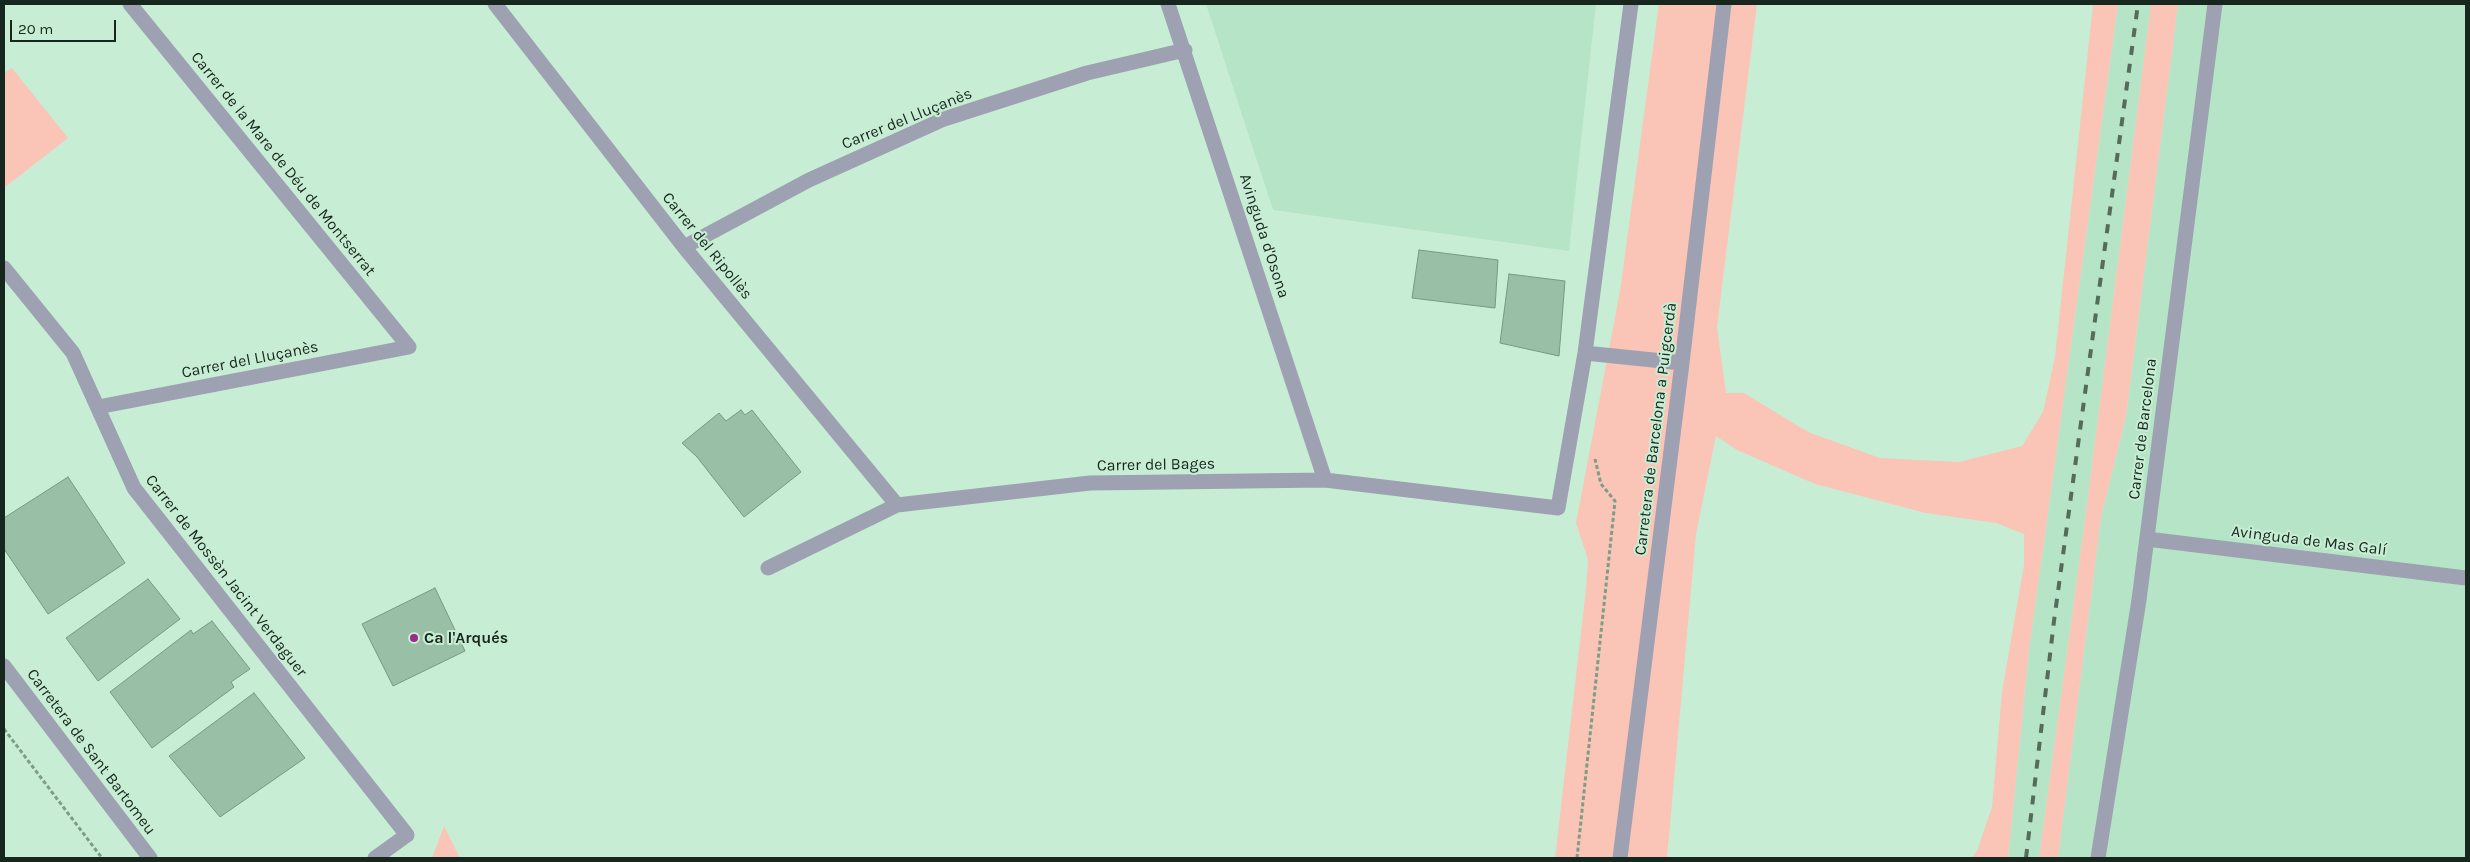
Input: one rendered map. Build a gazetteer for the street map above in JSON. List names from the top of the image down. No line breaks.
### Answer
{"streets":{"street":["Carrer del Lluçanès","Carrer de la Mare de Déu de Montserrat","Avinguda d'Osona","Carrer del Ripollès","Carretera de Barcelona a Puigcerdà","Carrer de Barcelona","Carrer del Bages","Avinguda de Mas Galí","Carrer de Mossèn Jacint Verdaguer","Carretera de Sant Bartomeu"]},"crossings":[["Carrer del Lluçanès","Carrer de la Mare de Déu de Montserrat"],["Carrer del Lluçanès","Avinguda d'Osona"],["Carrer del Lluçanès","Carrer del Ripollès"],["Carrer del Lluçanès","Carrer de Mossèn Jacint Verdaguer"],["Avinguda d'Osona","Carrer del Bages"],["Carrer del Ripollès","Carrer del Bages"],["Carrer de Barcelona","Avinguda de Mas Galí"]],"places":["Ca l'Arqués"],"scale_bar":"20 m"}
